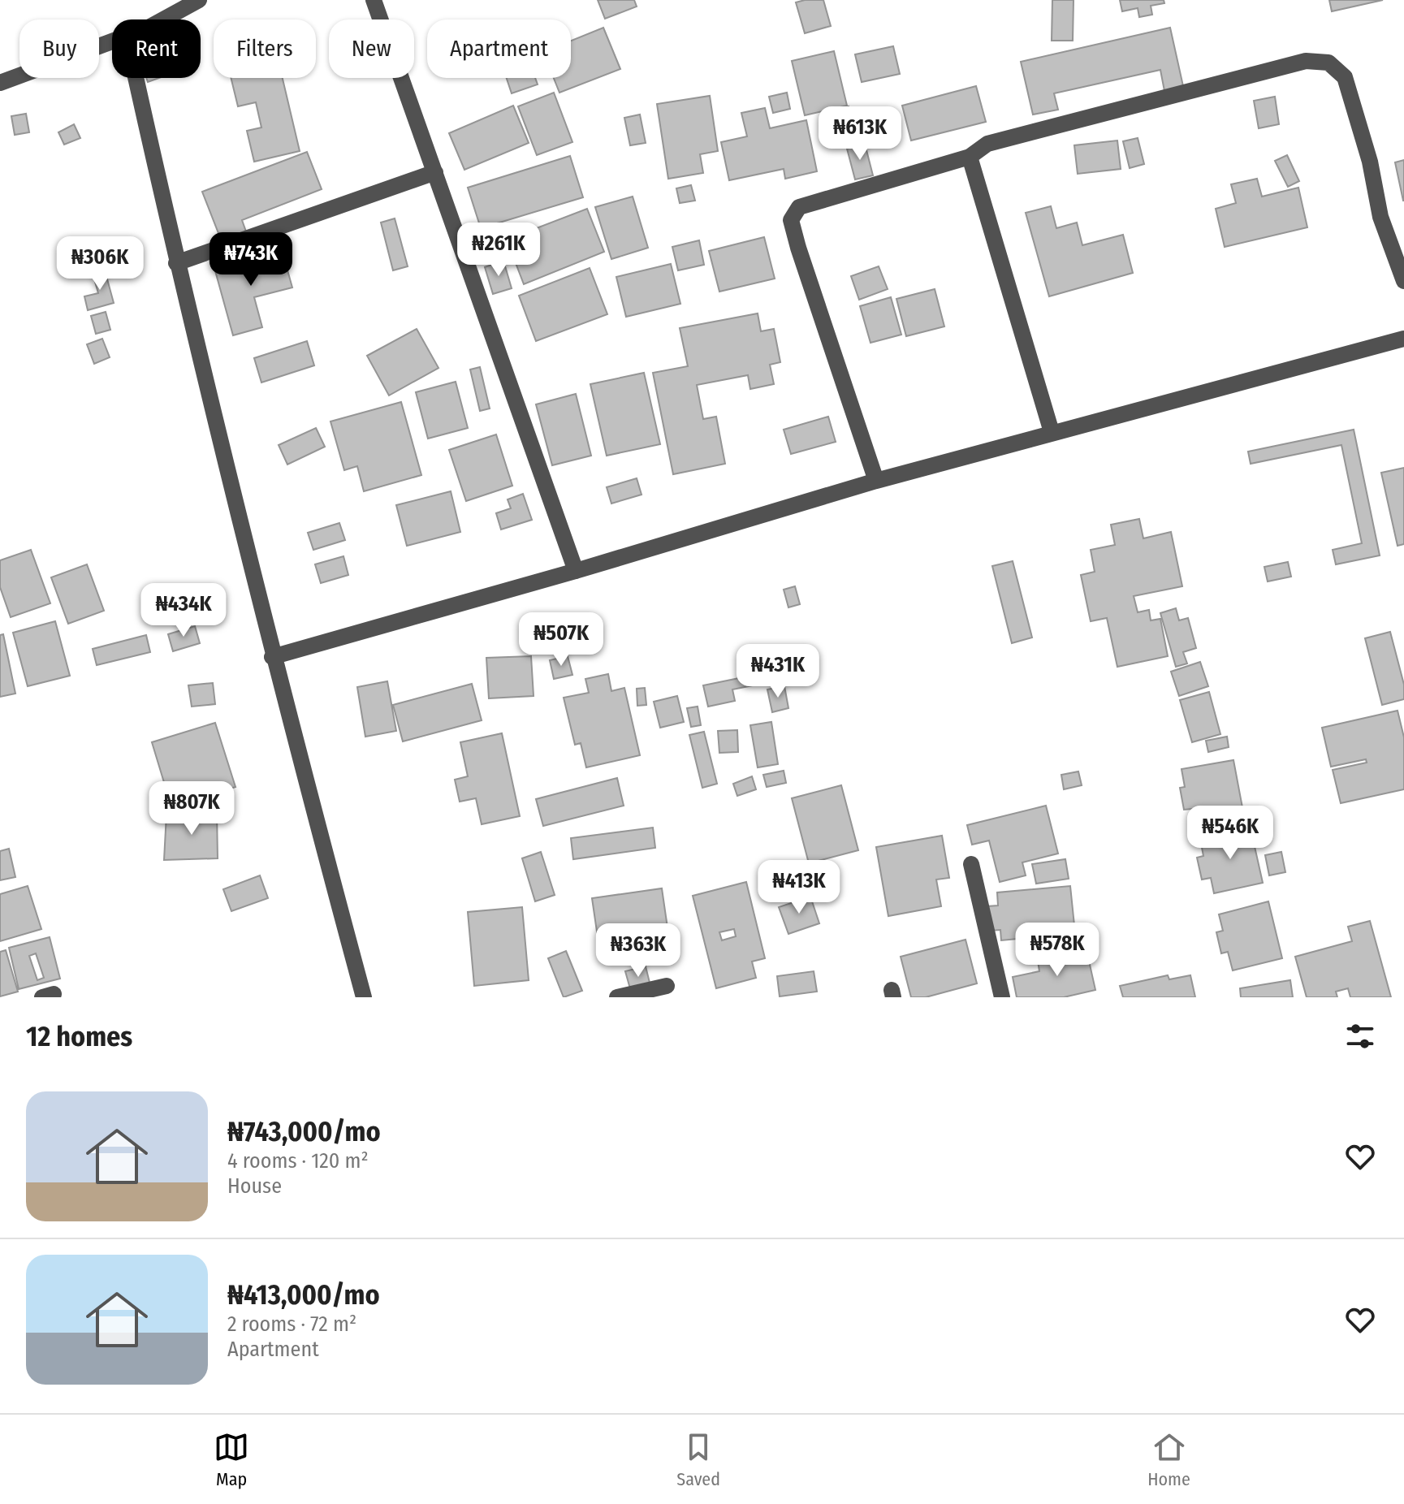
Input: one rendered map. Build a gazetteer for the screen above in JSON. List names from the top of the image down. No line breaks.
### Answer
{"page":{"chip":["Buy","Rent","Filters","New","Apartment"],"price":["₦613K","₦261K","₦743K","₦306K","₦434K","₦507K","₦431K","₦807K","₦546K","₦413K","₦578K","₦363K"],"heading":"12 homes","list":[{"name":"₦743,000/mo","note":"4 rooms · 120 m² · House"},{"name":"₦413,000/mo","note":"2 rooms · 72 m² · Apartment"}],"tabs":["Map","Saved","Home"]}}
